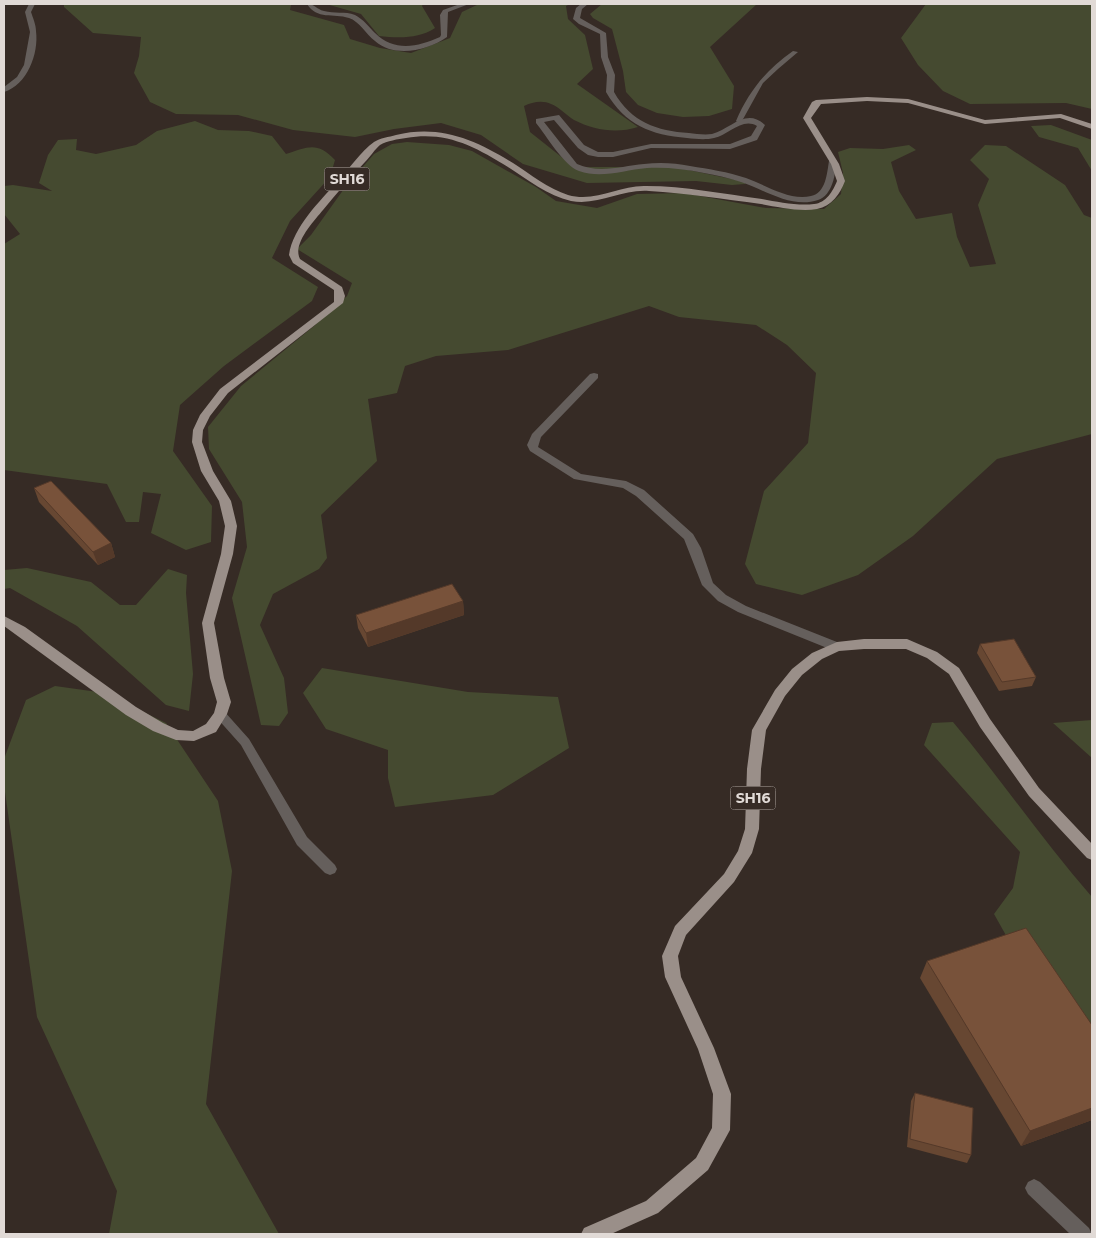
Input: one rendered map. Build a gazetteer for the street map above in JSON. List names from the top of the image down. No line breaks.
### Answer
{"streets":{"main road":["SH16"]}}
